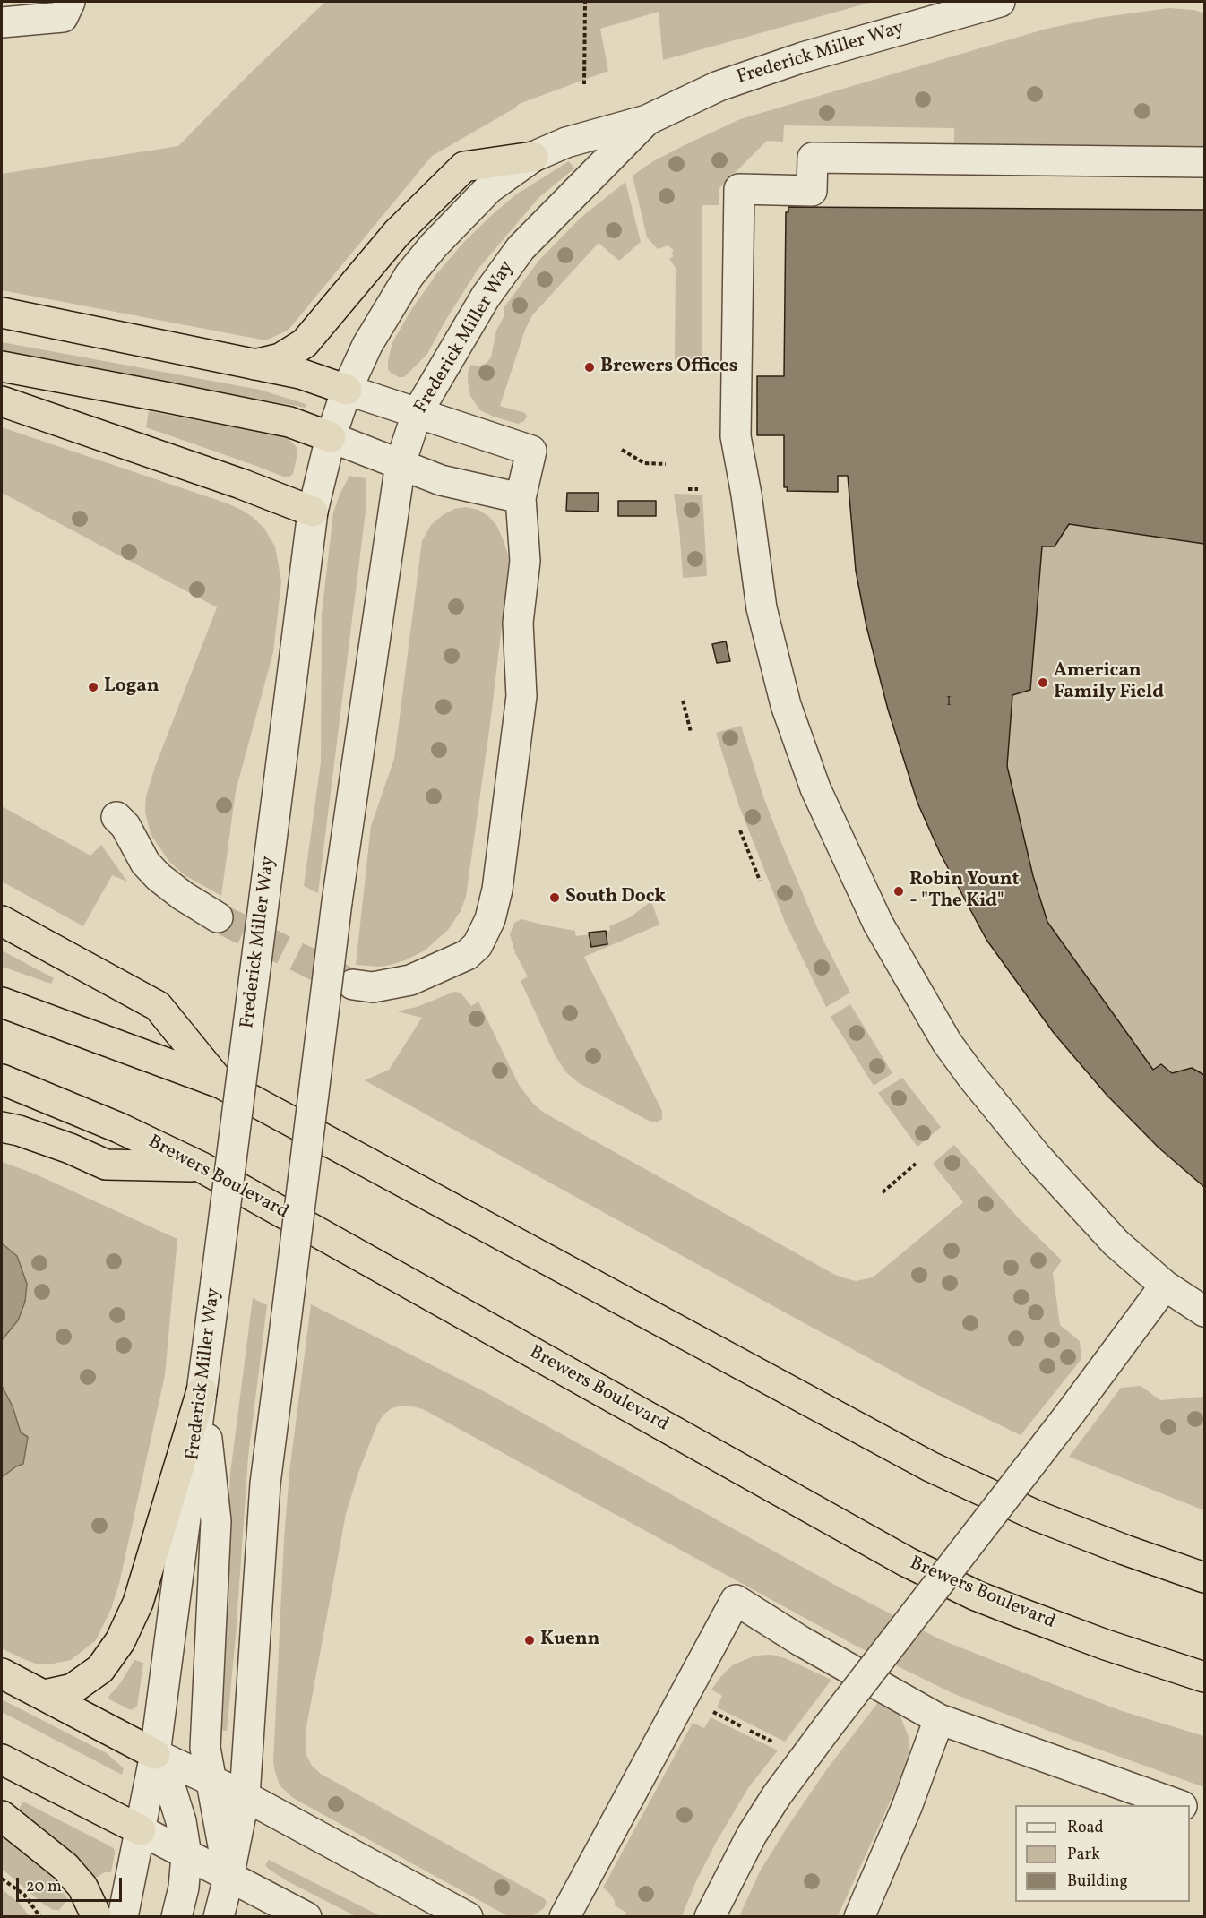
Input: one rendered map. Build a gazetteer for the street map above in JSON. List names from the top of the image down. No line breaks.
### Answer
{"streets":{"highway":["Brewers Boulevard"],"street":["Frederick Miller Way"]},"places":["Brewers Offices","American Family Field","Logan","Robin Yount - \"The Kid\"","South Dock","Kuenn"],"house_numbers":["1"],"legend":["Road","Park","Building"],"scale_bar":"20 m"}
